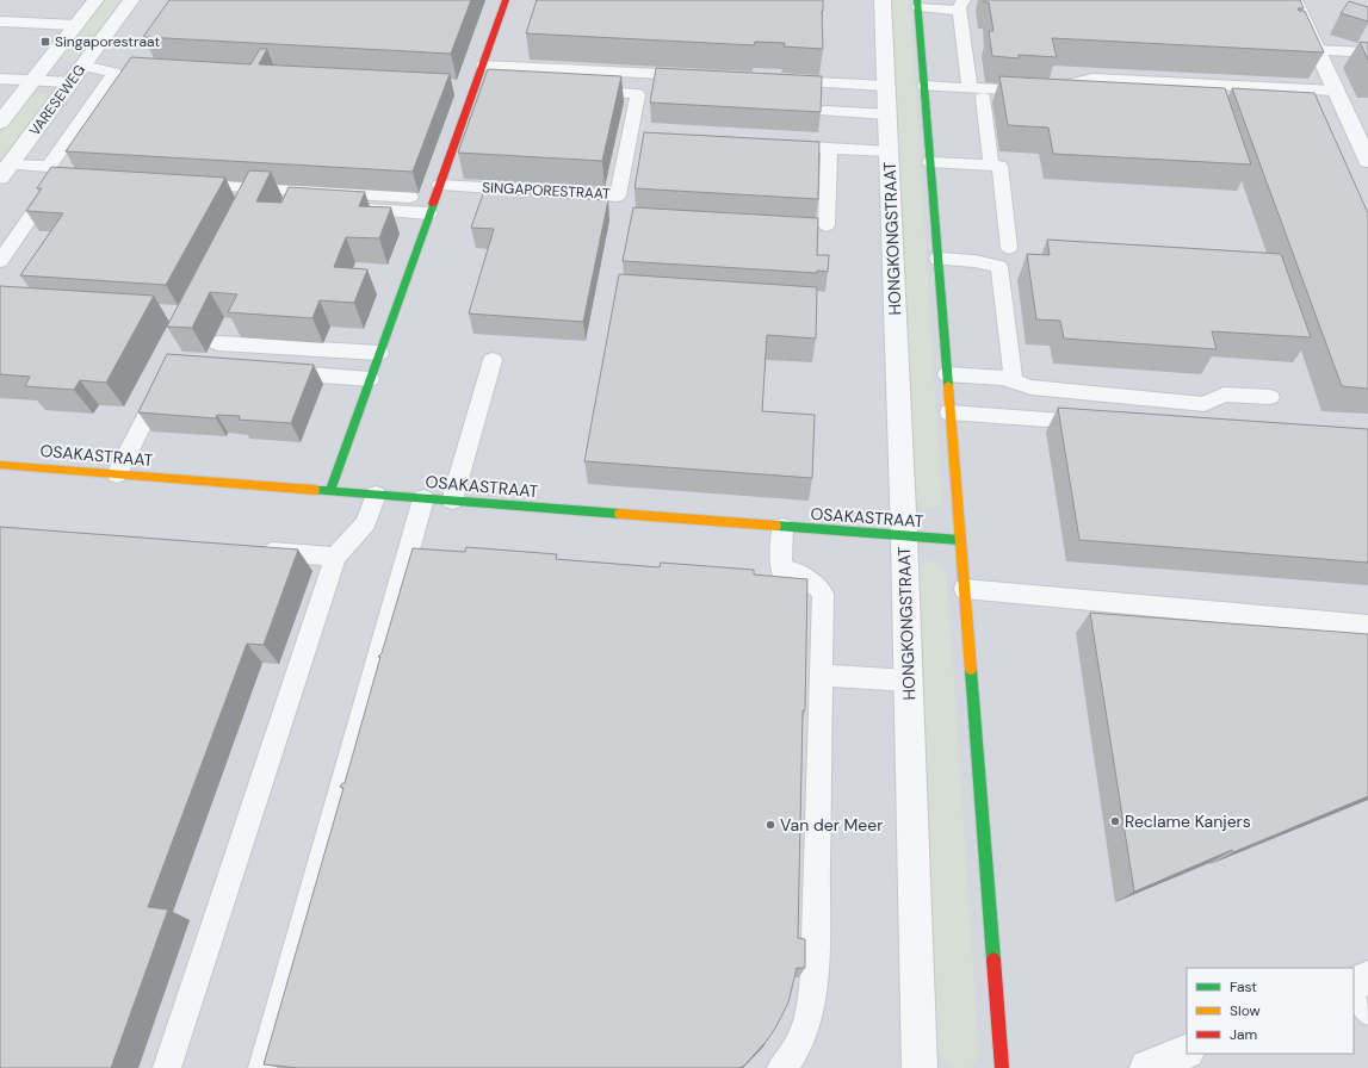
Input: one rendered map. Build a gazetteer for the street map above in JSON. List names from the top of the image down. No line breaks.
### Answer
{"streets":{"street":["VARESEWEG","HONGKONGSTRAAT","OSAKASTRAAT"],"lane":["SINGAPORESTRAAT"]},"crossings":[["HONGKONGSTRAAT","OSAKASTRAAT"]],"places":{"transit":["Singaporestraat"],"other":["Reclame Kanjers","Van der Meer"]},"legend":["Fast","Slow","Jam"]}
